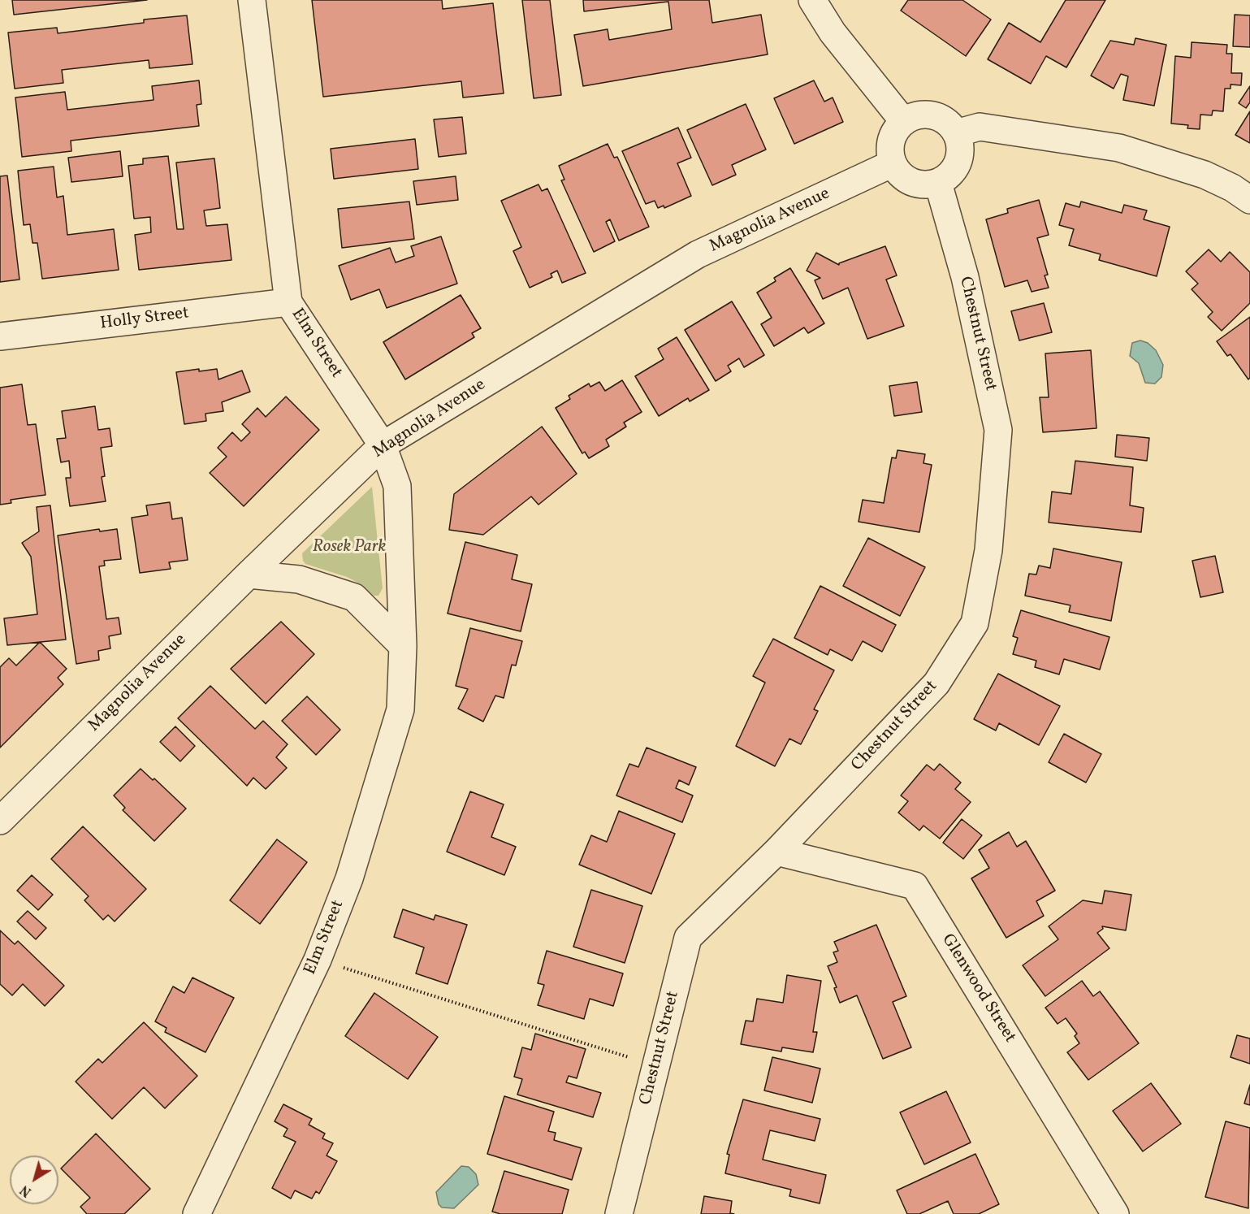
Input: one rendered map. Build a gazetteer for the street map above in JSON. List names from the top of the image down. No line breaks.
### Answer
{"streets":{"street":["Magnolia Avenue","Holly Street","Chestnut Street","Elm Street","Glenwood Street"]},"crossings":[["Magnolia Avenue","Chestnut Street"],["Magnolia Avenue","Elm Street"],["Holly Street","Elm Street"],["Chestnut Street","Glenwood Street"]],"parks":["Rosek Park"],"north":"bottom left"}
